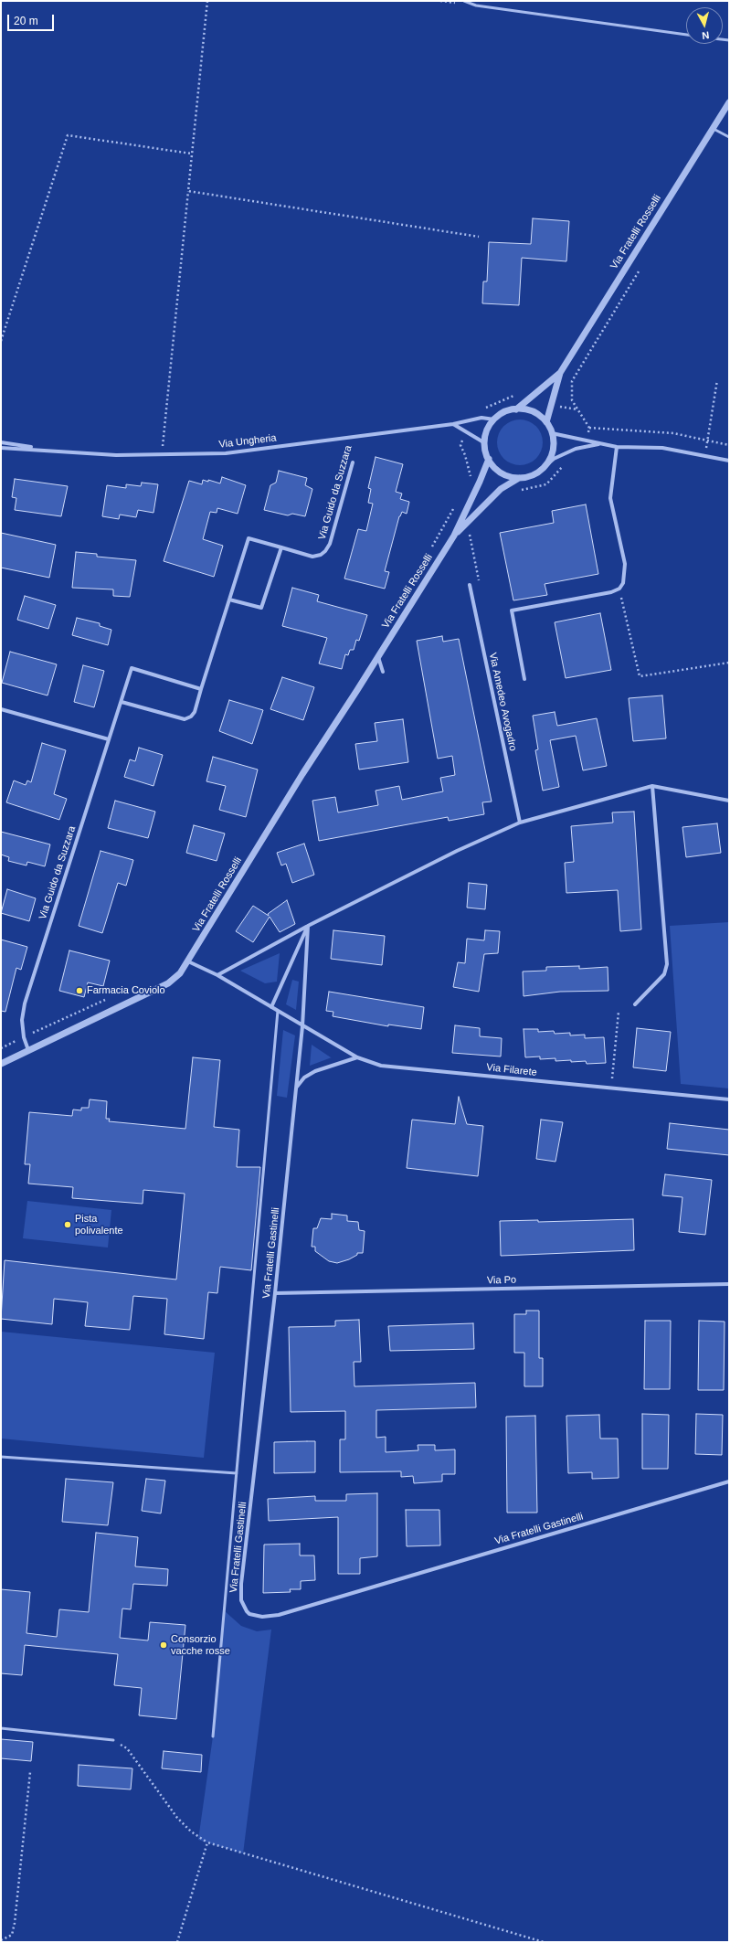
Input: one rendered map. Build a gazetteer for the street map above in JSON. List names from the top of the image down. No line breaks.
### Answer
{"streets":{"street":["Via Fratelli Rosselli","Via Ungheria","Via Guido da Suzzara","Via Amedeo Avogadro","Via Filarete","Via Fratelli Gastinelli","Via Po"]},"crossings":[["Via Fratelli Rosselli","Via Ungheria"],["Via Fratelli Rosselli","Via Guido da Suzzara"],["Via Filarete","Via Fratelli Gastinelli"],["Via Fratelli Gastinelli","Via Po"]],"places":["Farmacia Coviolo","Pista polivalente","Consorzio vacche rosse"],"scale_bar":"20 m","north":"bottom"}
